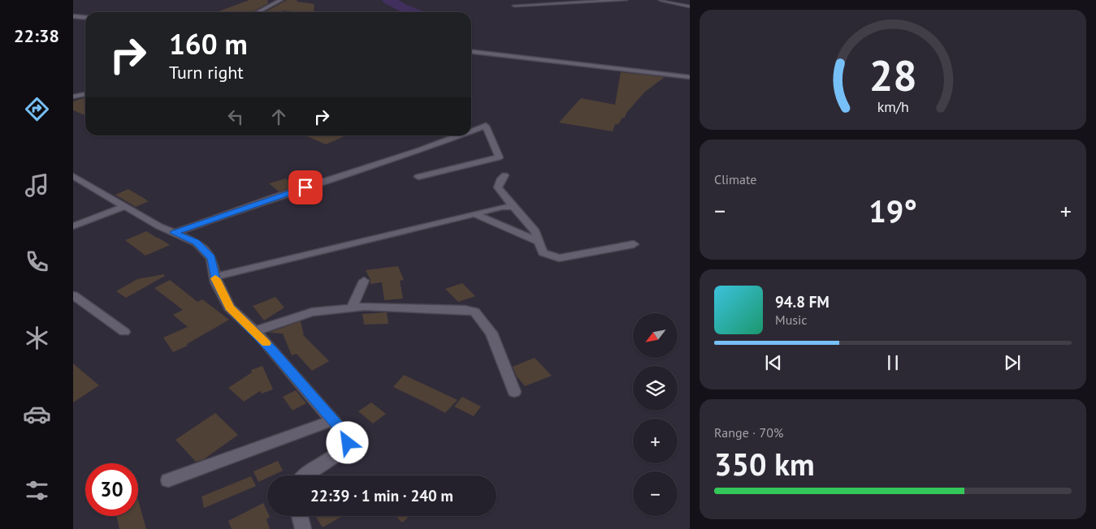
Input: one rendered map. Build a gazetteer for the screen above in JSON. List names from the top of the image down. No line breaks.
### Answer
{"north":"bottom left","page":{"tabs":"22:38","turn":["160 m","Turn right"],"tile":["Climate",["Range · 70%","350 km"]],"heat":["−","19°","+"],"song":["94.8 FM","Music"],"map_buttons":["+","−"],"limit":"30","trip":"22:39 · 1 min · 240 m","gauge":["28","km/h"]}}
